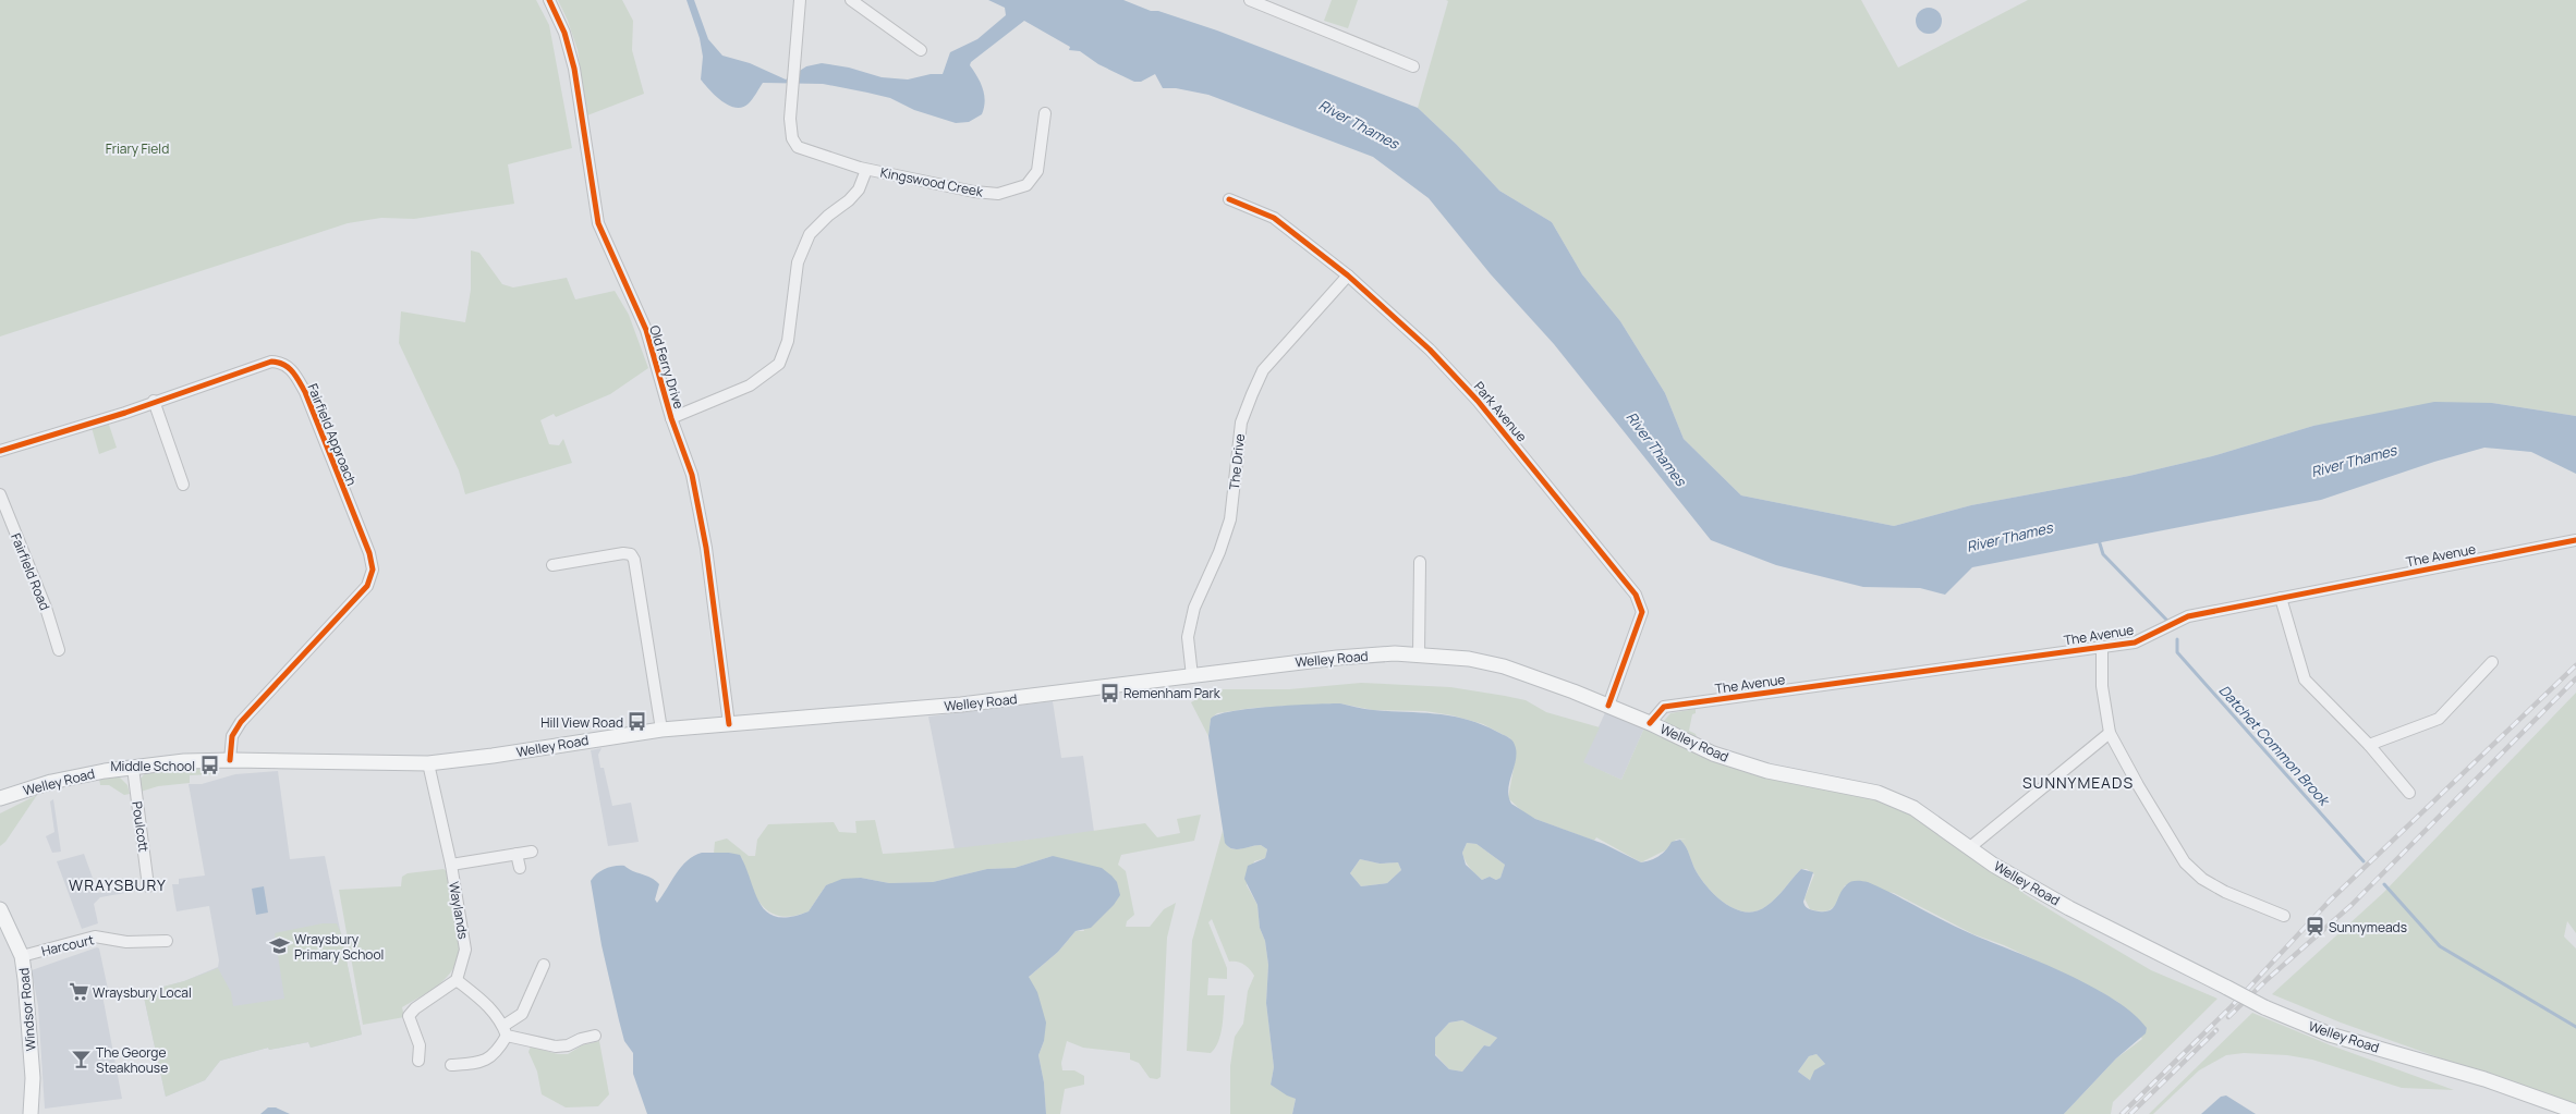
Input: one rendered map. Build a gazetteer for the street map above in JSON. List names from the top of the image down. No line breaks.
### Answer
{"streets":{"main road":["Welley Road","Windsor Road"],"street":["Kingswood Creek","Old Ferry Drive","Park Avenue","Fairfield Approach","The Drive","The Avenue","Fairfield Road","Poulcott","Waylands","Harcourt"]},"crossings":[["Kingswood Creek","Old Ferry Drive"],["Old Ferry Drive","Welley Road"],["Park Avenue","The Drive"],["Park Avenue","Welley Road"],["Fairfield Approach","Welley Road"],["The Drive","Welley Road"],["The Avenue","Welley Road"],["Welley Road","Poulcott"],["Welley Road","Waylands"],["Harcourt","Windsor Road"]],"districts":["SUNNYMEADS","WRAYSBURY"],"water":["River Thames","Datchet Common Brook"],"parks":["Friary Field"],"places":{"bus stop":["Remenham Park","Hill View Road","Middle School"],"station":["Sunnymeads"],"school or university":["Wraysbury Primary School"],"supermarket":["Wraysbury Local"],"bar":["The George Steakhouse"]}}
